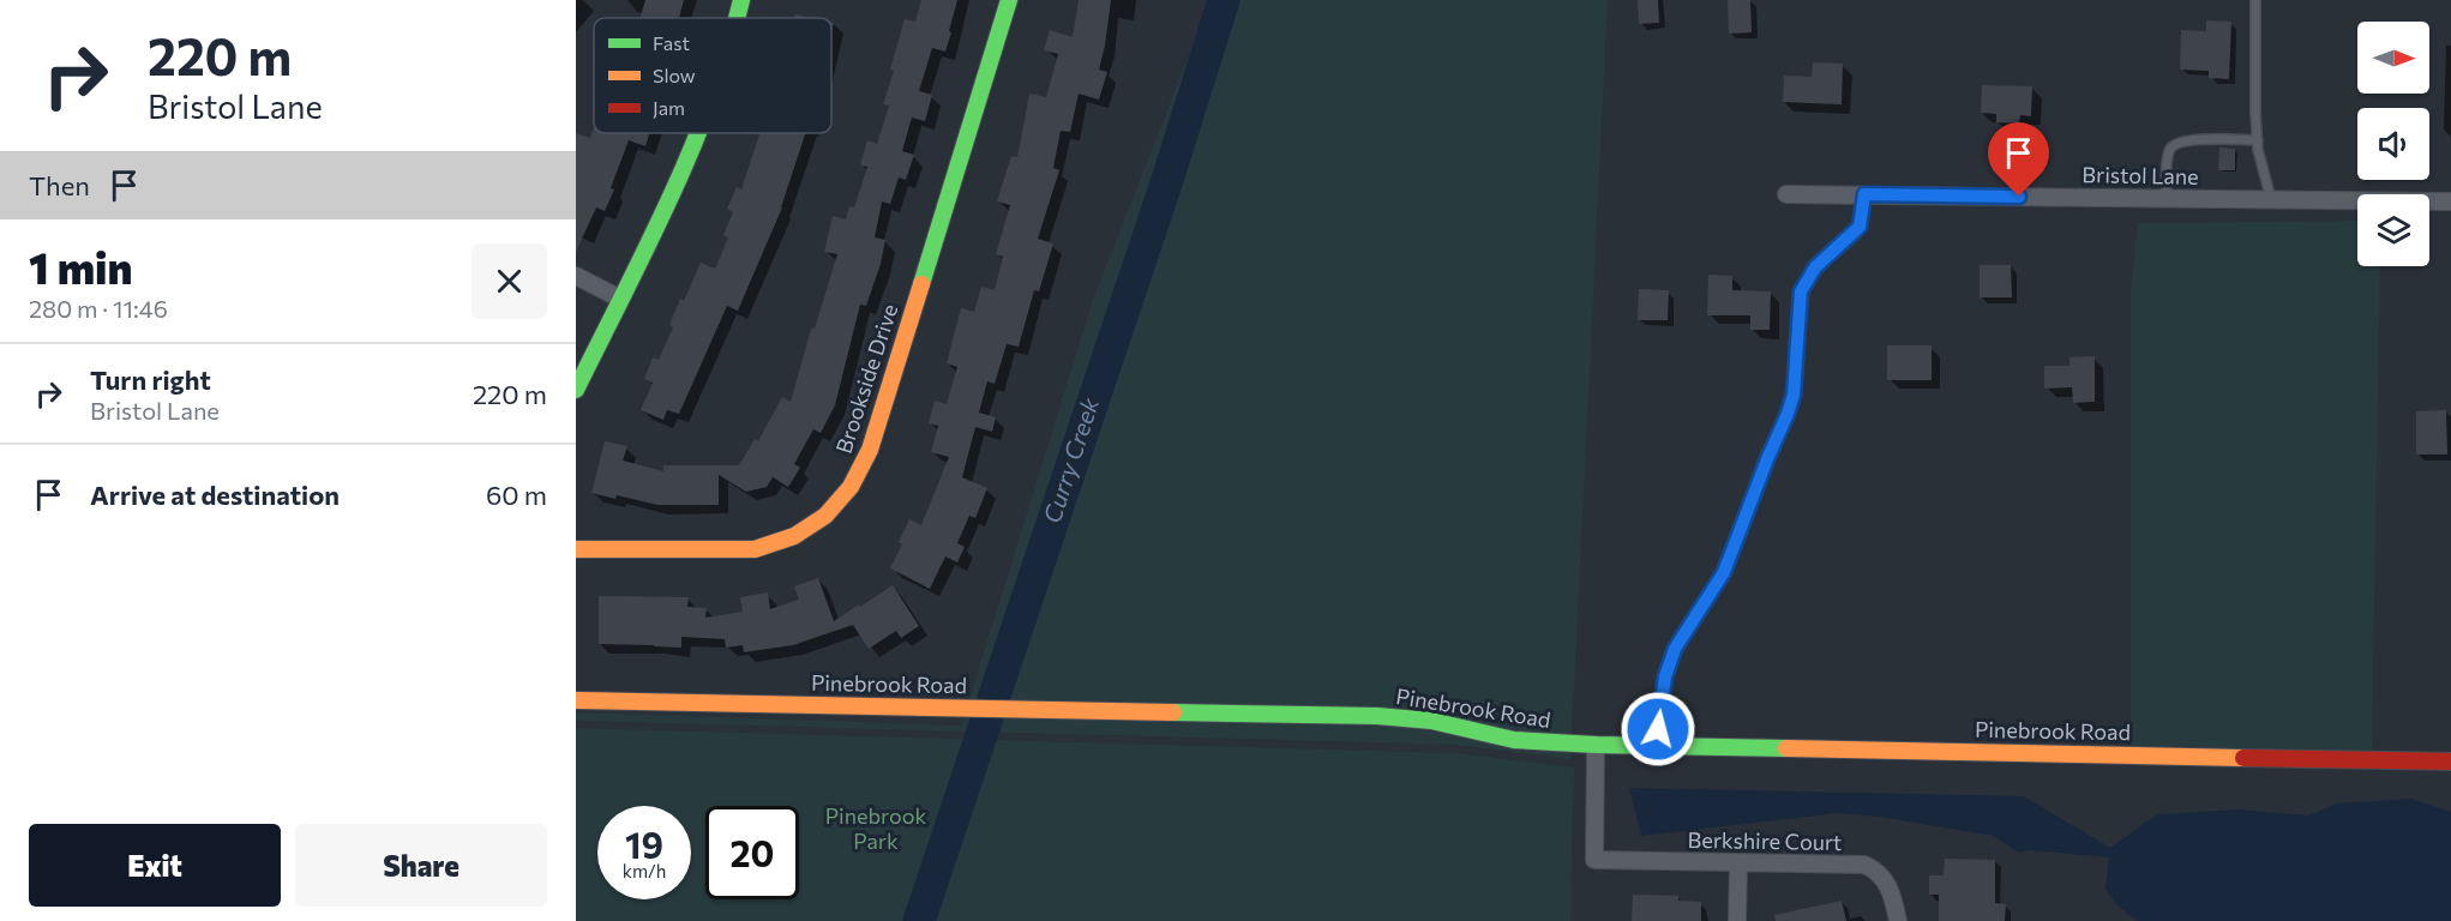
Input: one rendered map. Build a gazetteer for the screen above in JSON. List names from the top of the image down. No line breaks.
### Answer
{"streets":{"street":["Bristol Lane","Brookside Drive","Pinebrook Road","Berkshire Court"]},"crossings":[["Pinebrook Road","Berkshire Court"]],"water":["Curry Creek"],"parks":["Pinebrook Park"],"legend":["Fast","Slow","Jam"],"north":"right","page":{"turn":["220 m","Bristol Lane"],"then":"Then","heading":["1 min","280 m · 11:46"],"list":[{"name":"Turn right","note":"Bristol Lane","value":"220 m"},{"name":"Arrive at destination","value":"60 m"}],"speed":"19 km/h","limit":"20","buttons":["Exit","Share"]}}
